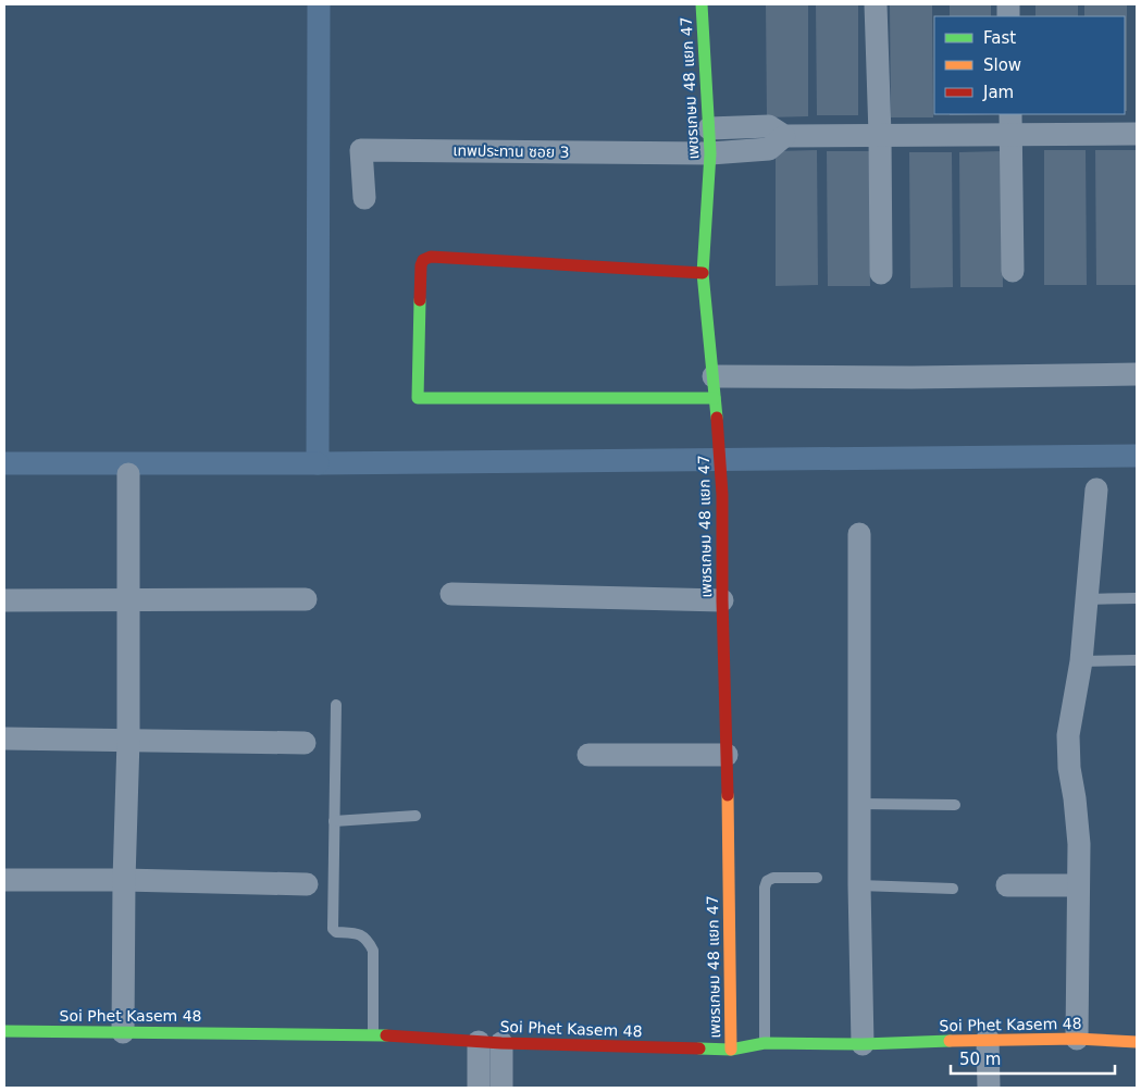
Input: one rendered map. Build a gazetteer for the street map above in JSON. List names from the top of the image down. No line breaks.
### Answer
{"streets":{"street":["เพชรเกษม 48 แยก 47","เทพประทาน ซอย 3","Soi Phet Kasem 48"]},"crossings":[["เพชรเกษม 48 แยก 47","เทพประทาน ซอย 3"],["เพชรเกษม 48 แยก 47","Soi Phet Kasem 48"]],"legend":["Fast","Slow","Jam"],"scale_bar":"50 m"}
